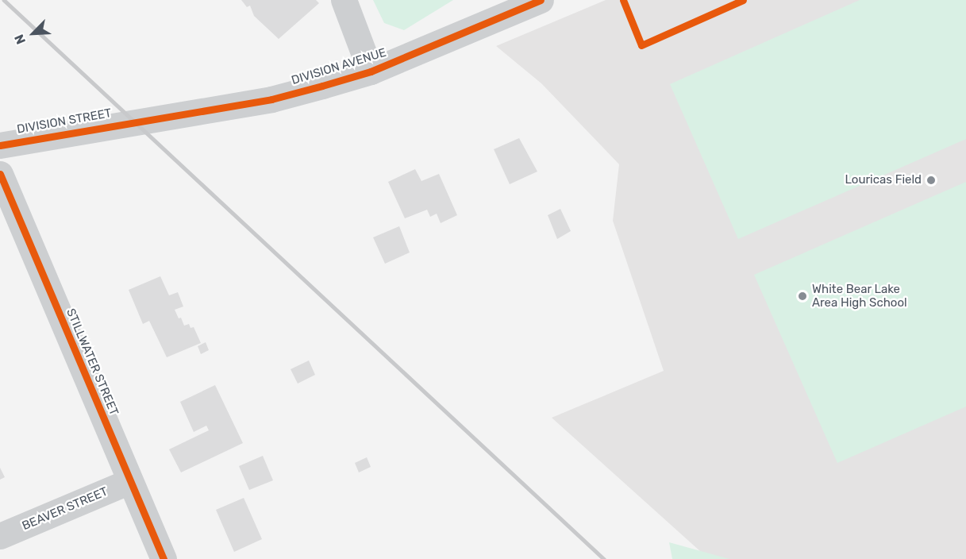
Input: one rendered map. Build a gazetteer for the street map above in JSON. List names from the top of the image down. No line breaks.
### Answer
{"streets":{"street":["DIVISION AVENUE","DIVISION STREET","STILLWATER STREET","BEAVER STREET"]},"crossings":[["DIVISION AVENUE","DIVISION STREET"],["STILLWATER STREET","BEAVER STREET"]],"places":["Louricas Field","White Bear Lake Area High School"],"north":"bottom left"}
